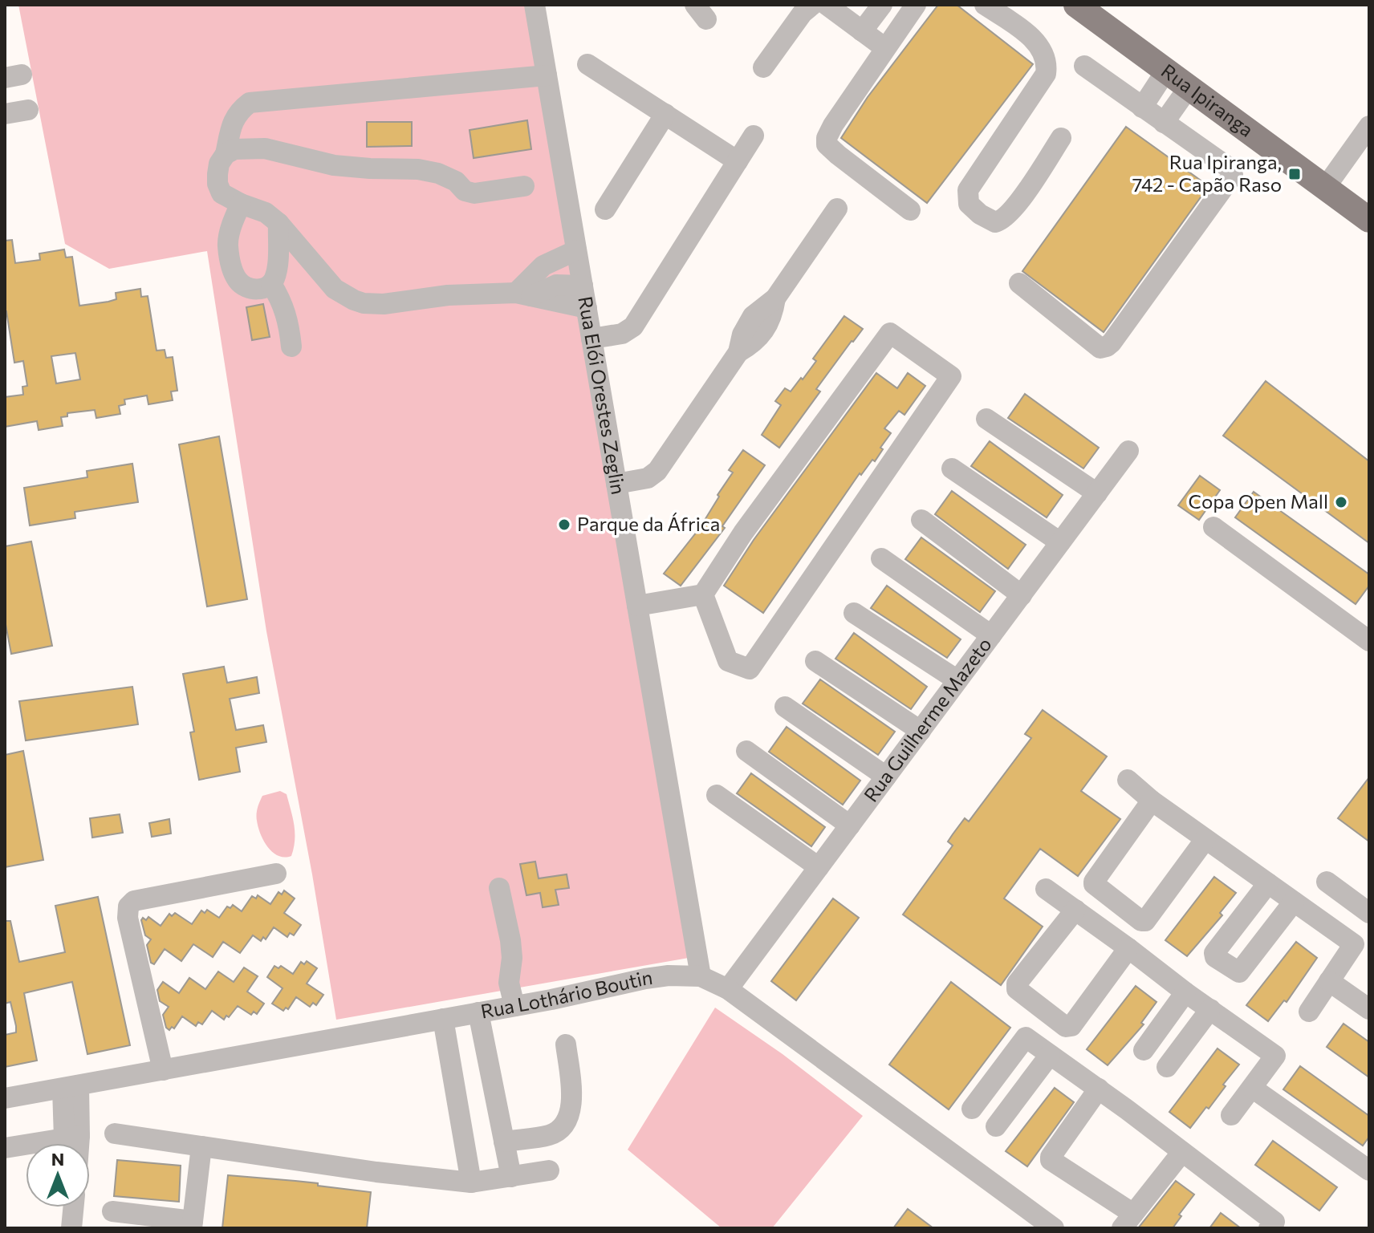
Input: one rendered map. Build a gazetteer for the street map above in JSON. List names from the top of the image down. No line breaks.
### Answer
{"streets":{"main road":["Rua Ipiranga"],"street":["Rua Elói Orestes Zeglin","Rua Guilherme Mazeto","Rua Lothário Boutin"]},"crossings":[["Rua Elói Orestes Zeglin","Rua Lothário Boutin"],["Rua Guilherme Mazeto","Rua Lothário Boutin"]],"places":{"transit":["Rua Ipiranga, 742 - Capão Raso"],"other":["Copa Open Mall","Parque da África"]},"north":"top"}
